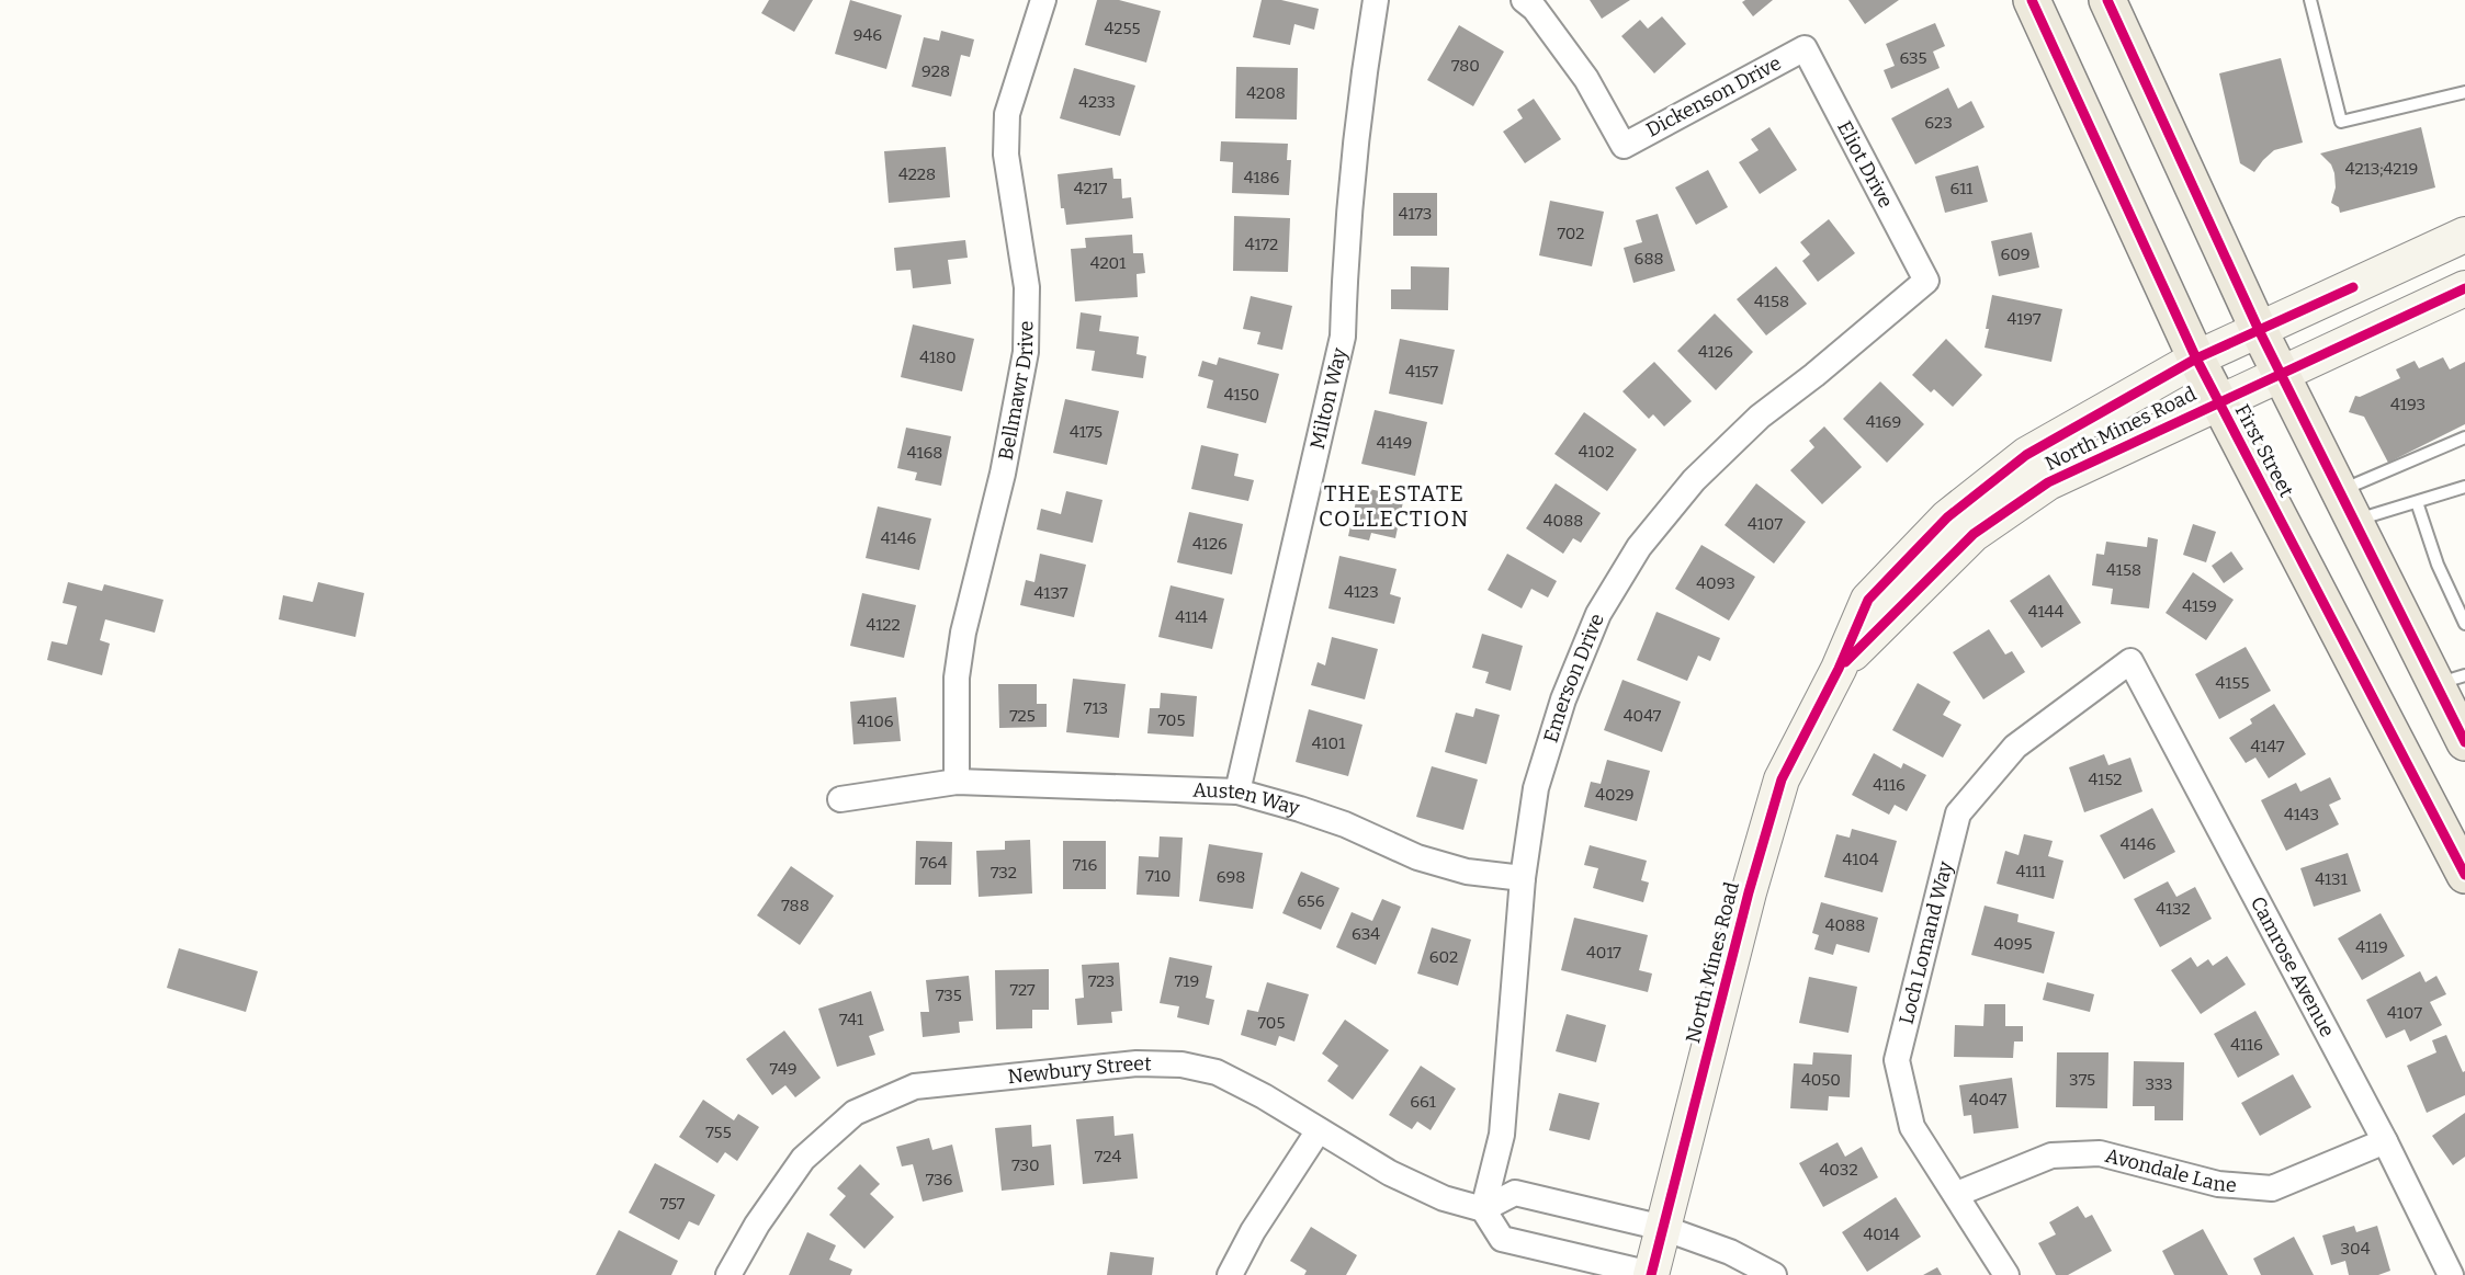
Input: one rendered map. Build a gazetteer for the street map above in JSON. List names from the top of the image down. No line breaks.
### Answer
{"streets":{"main road":["North Mines Road","First Street"],"street":["Dickenson Drive","Eliot Drive","Bellmawr Drive","Milton Way","Emerson Drive","Austen Way","Loch Lomand Way","Camrose Avenue","Newbury Street","Avondale Lane"]},"crossings":[["Dickenson Drive","Eliot Drive"],["Eliot Drive","Emerson Drive"],["Bellmawr Drive","Austen Way"],["Milton Way","Austen Way"],["North Mines Road","First Street"],["Emerson Drive","Austen Way"],["Emerson Drive","Newbury Street"],["Loch Lomand Way","Camrose Avenue"],["Loch Lomand Way","Avondale Lane"],["Camrose Avenue","Avondale Lane"]],"districts":["THE ESTATE COLLECTION"],"house_numbers":["4255","946","635","780","928","4208","4233","623","4213;4219","4228","4186","4217","611","4173","702","4172","609","688","4201","4158","4197","4126","4180","4157","4150","4193","4169","4175","4149","4102","4168","4088","4107","4146","4126","4158","4093","4123","4137","4159","4144","4114","4122","4155","713","725","4047","705","4106","4101","4147","4152","4116","4029","4143","4146","4104","764","716","4111","732","710","698","4131","656","788","4132","4088","634","4095","4119","4017","602","723","719","727","735","4107","741","705","4116","749","4050","375","333","4047","661","755","724","730","4032","736","757","4014","304"]}
